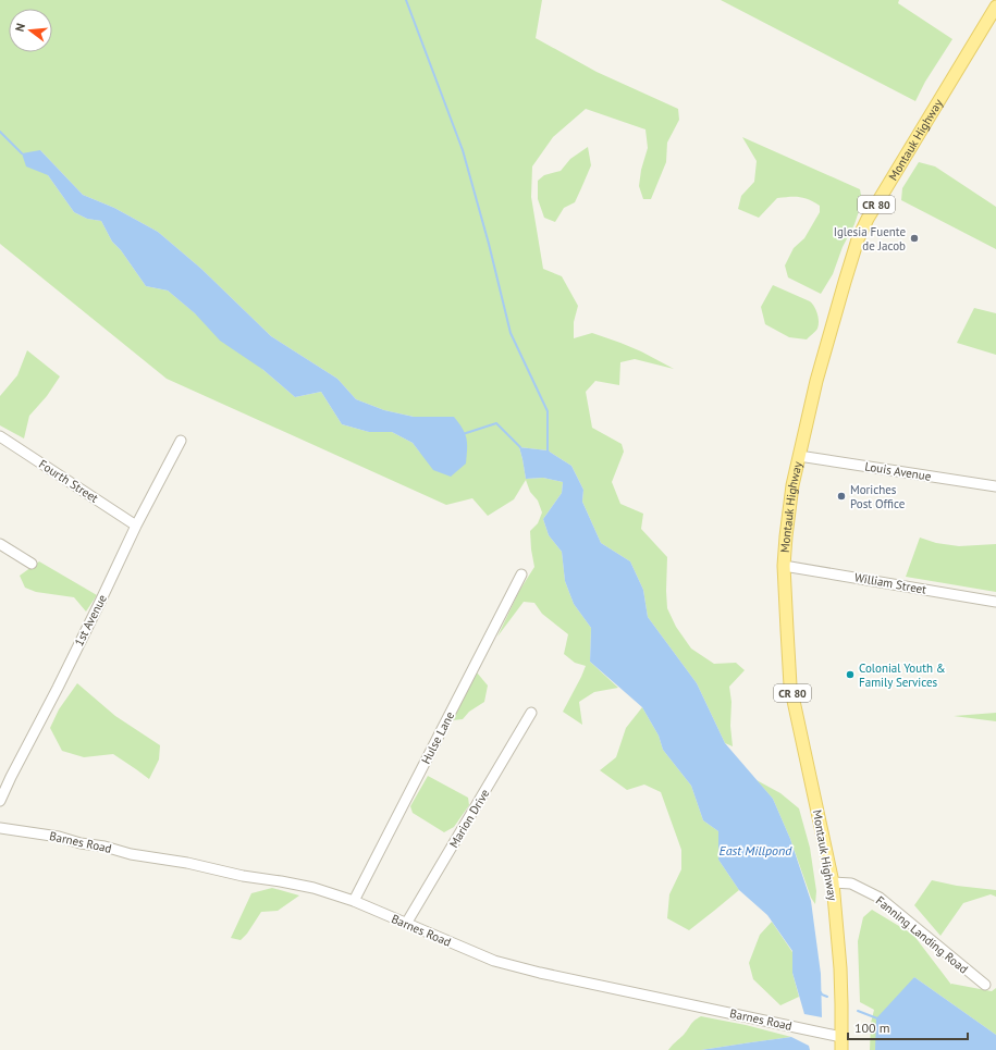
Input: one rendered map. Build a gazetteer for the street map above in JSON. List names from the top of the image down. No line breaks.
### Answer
{"streets":{"main road":["Montauk Highway","CR 80"],"street":["Louis Avenue","Fourth Street","William Street","1st Avenue","Hulse Lane","Marion Drive","Barnes Road","Fanning Landing Road"]},"crossings":[["Montauk Highway","Louis Avenue"],["Montauk Highway","William Street"],["Montauk Highway","Barnes Road"],["Montauk Highway","Fanning Landing Road"],["Fourth Street","1st Avenue"],["Hulse Lane","Barnes Road"],["Marion Drive","Barnes Road"]],"water":["East Millpond"],"places":["Iglesia Fuente de Jacob","Moriches Post Office","Colonial Youth & Family Services"],"scale_bar":"100 m","north":"left"}
